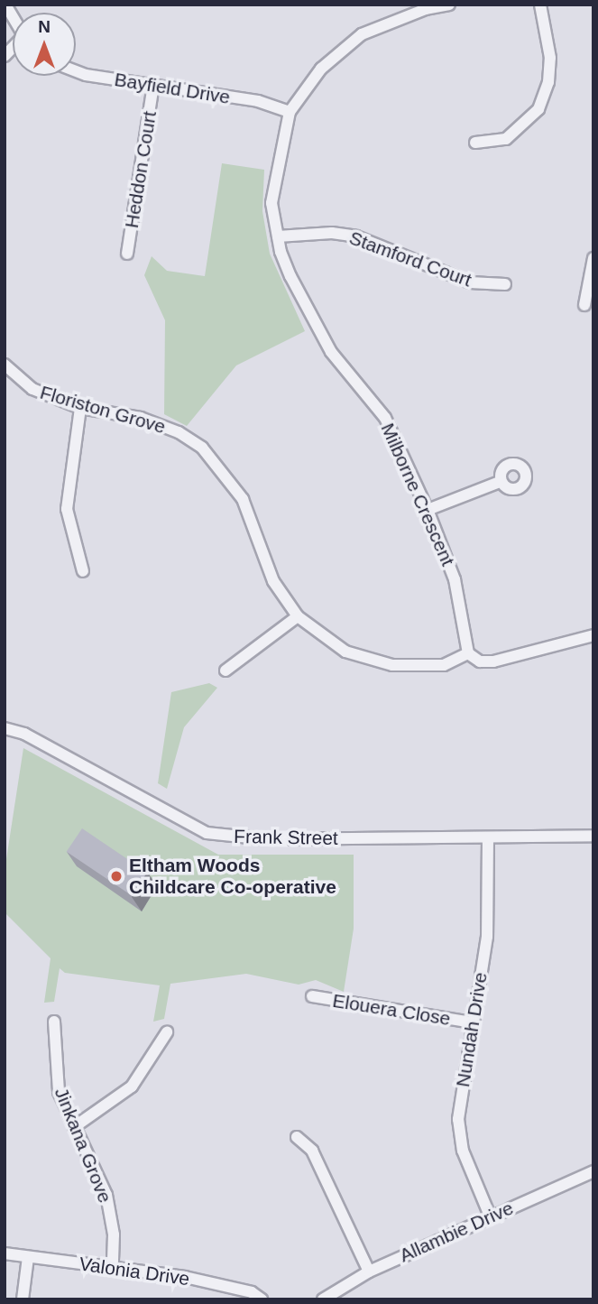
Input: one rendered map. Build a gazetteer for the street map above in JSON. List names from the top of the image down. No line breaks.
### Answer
{"streets":{"street":["Bayfield Drive","Heddon Court","Stamford Court","Floriston Grove","Milborne Crescent","Frank Street","Elouera Close","Nundah Drive","Jinkana Grove","Allambie Drive","Valonia Drive"]},"crossings":[["Bayfield Drive","Heddon Court"],["Bayfield Drive","Milborne Crescent"],["Stamford Court","Milborne Crescent"],["Floriston Grove","Milborne Crescent"],["Frank Street","Nundah Drive"],["Elouera Close","Nundah Drive"],["Nundah Drive","Allambie Drive"],["Jinkana Grove","Valonia Drive"]],"places":["Eltham Woods Childcare Co-operative"],"north":"top"}
